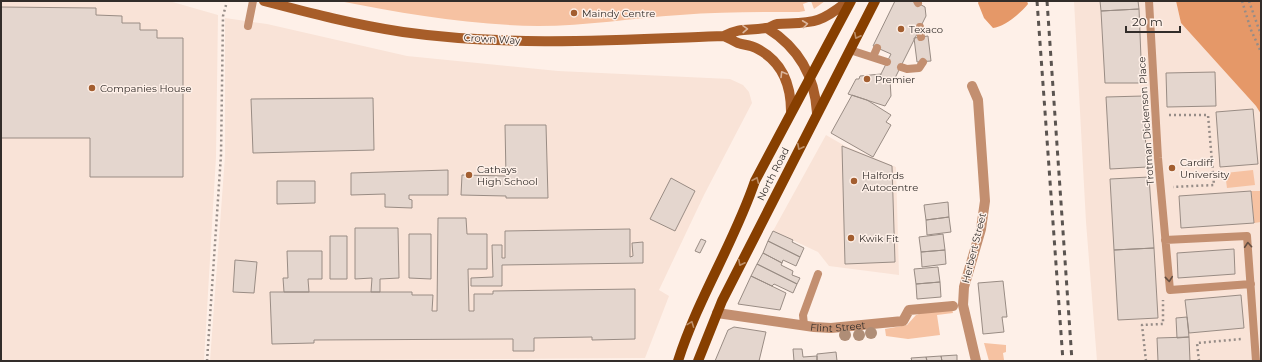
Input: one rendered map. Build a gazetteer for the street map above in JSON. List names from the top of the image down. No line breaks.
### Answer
{"streets":{"main road":["North Road"],"street":["Crown Way","Herbert Street","Flint Street"],"lane":["Trotman Dickenson Place"]},"crossings":[["Crown Way","North Road"],["North Road","Flint Street"]],"places":["Maindy Centre","Texaco","Premier","Companies House","Cardiff University","Cathays High School","Halfords Autocentre","Kwik Fit"],"scale_bar":"20 m"}
